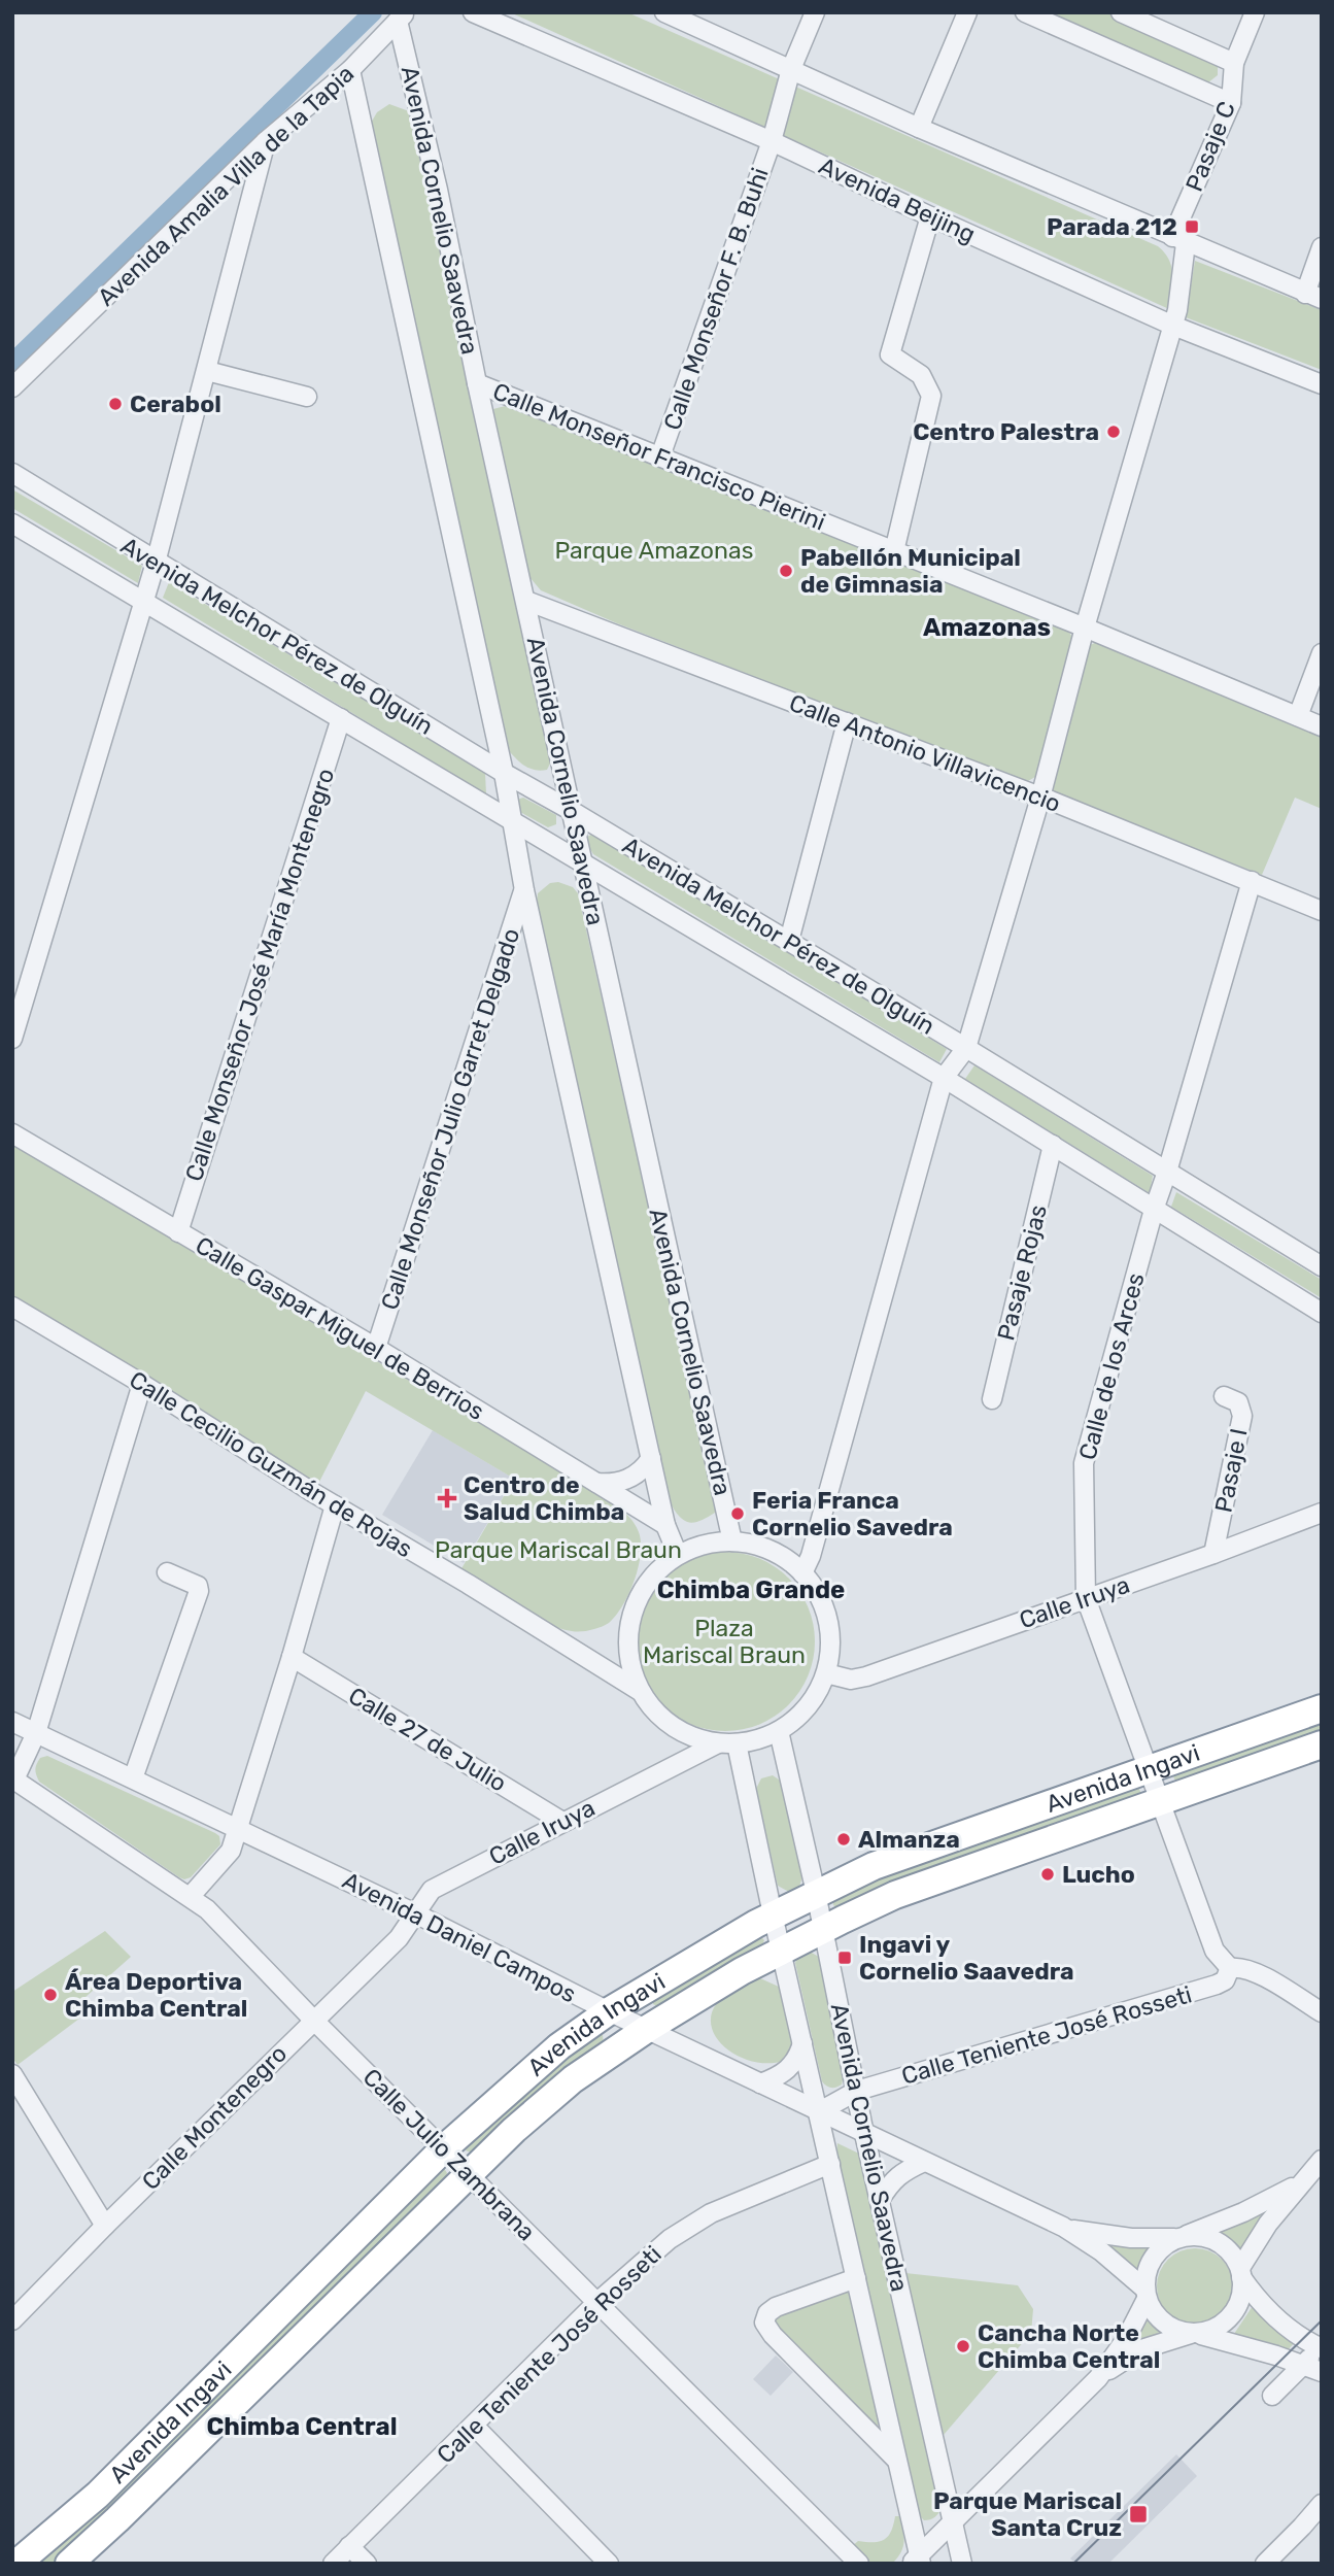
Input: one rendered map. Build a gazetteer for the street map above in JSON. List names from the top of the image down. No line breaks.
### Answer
{"streets":{"highway":["Avenida Ingavi"],"street":["Pasaje C","Avenida Amalia Villa de la Tapia","Avenida Beijing","Avenida Cornelio Saavedra","Calle Monseñor F. B. Buhi","Calle Monseñor Francisco Pierini","Avenida Melchor Pérez de Olguín","Calle Antonio Villavicencio","Calle Monseñor José María Montenegro","Calle Monseñor Julio Garret Delgado","Pasaje Rojas","Calle Gaspar Miguel de Berrios","Calle de los Arces","Calle Cecilio Guzmán de Rojas","Pasaje I","Calle Iruya","Calle 27 de Julio","Avenida Daniel Campos","Calle Teniente José Rosseti","Calle Montenegro","Calle Julio Zambrana"]},"crossings":[["Pasaje C","Avenida Beijing"],["Pasaje C","Calle Monseñor Francisco Pierini"],["Pasaje C","Avenida Melchor Pérez de Olguín"],["Pasaje C","Calle Antonio Villavicencio"],["Avenida Amalia Villa de la Tapia","Avenida Cornelio Saavedra"],["Avenida Beijing","Calle Monseñor F. B. Buhi"],["Avenida Cornelio Saavedra","Calle Monseñor Francisco Pierini"],["Avenida Cornelio Saavedra","Avenida Melchor Pérez de Olguín"],["Avenida Cornelio Saavedra","Calle Antonio Villavicencio"],["Avenida Cornelio Saavedra","Calle Cecilio Guzmán de Rojas"],["Avenida Cornelio Saavedra","Calle Iruya"],["Avenida Cornelio Saavedra","Avenida Ingavi"],["Avenida Cornelio Saavedra","Avenida Daniel Campos"],["Avenida Cornelio Saavedra","Calle Teniente José Rosseti"],["Calle Monseñor F. B. Buhi","Calle Monseñor Francisco Pierini"],["Avenida Melchor Pérez de Olguín","Calle Monseñor José María Montenegro"],["Avenida Melchor Pérez de Olguín","Pasaje Rojas"],["Avenida Melchor Pérez de Olguín","Calle de los Arces"],["Calle Antonio Villavicencio","Calle de los Arces"],["Calle Monseñor José María Montenegro","Calle Gaspar Miguel de Berrios"],["Calle Monseñor Julio Garret Delgado","Calle Gaspar Miguel de Berrios"],["Calle de los Arces","Calle Iruya"],["Calle de los Arces","Avenida Ingavi"],["Calle de los Arces","Calle Teniente José Rosseti"],["Calle Cecilio Guzmán de Rojas","Calle Iruya"],["Pasaje I","Calle Iruya"],["Calle Iruya","Calle 27 de Julio"],["Calle Iruya","Avenida Daniel Campos"],["Calle Iruya","Calle Montenegro"],["Avenida Ingavi","Avenida Daniel Campos"],["Avenida Ingavi","Calle Julio Zambrana"],["Avenida Daniel Campos","Calle Teniente José Rosseti"],["Avenida Daniel Campos","Calle Montenegro"],["Calle Teniente José Rosseti","Calle Julio Zambrana"],["Calle Montenegro","Calle Julio Zambrana"]],"districts":["Amazonas","Chimba Grande","Chimba Central"],"parks":["Parque Amazonas","Parque Mariscal Braun","Plaza Mariscal Braun"],"places":{"transit":["Parada 212","Ingavi y Cornelio Saavedra","Parque Mariscal Santa Cruz"],"other":["Cerabol","Centro Palestra","Pabellón Municipal de Gimnasia","Feria Franca Cornelio Savedra","Almanza","Lucho","Área Deportiva Chimba Central","Cancha Norte Chimba Central"],"health":["Centro de Salud Chimba"]}}
